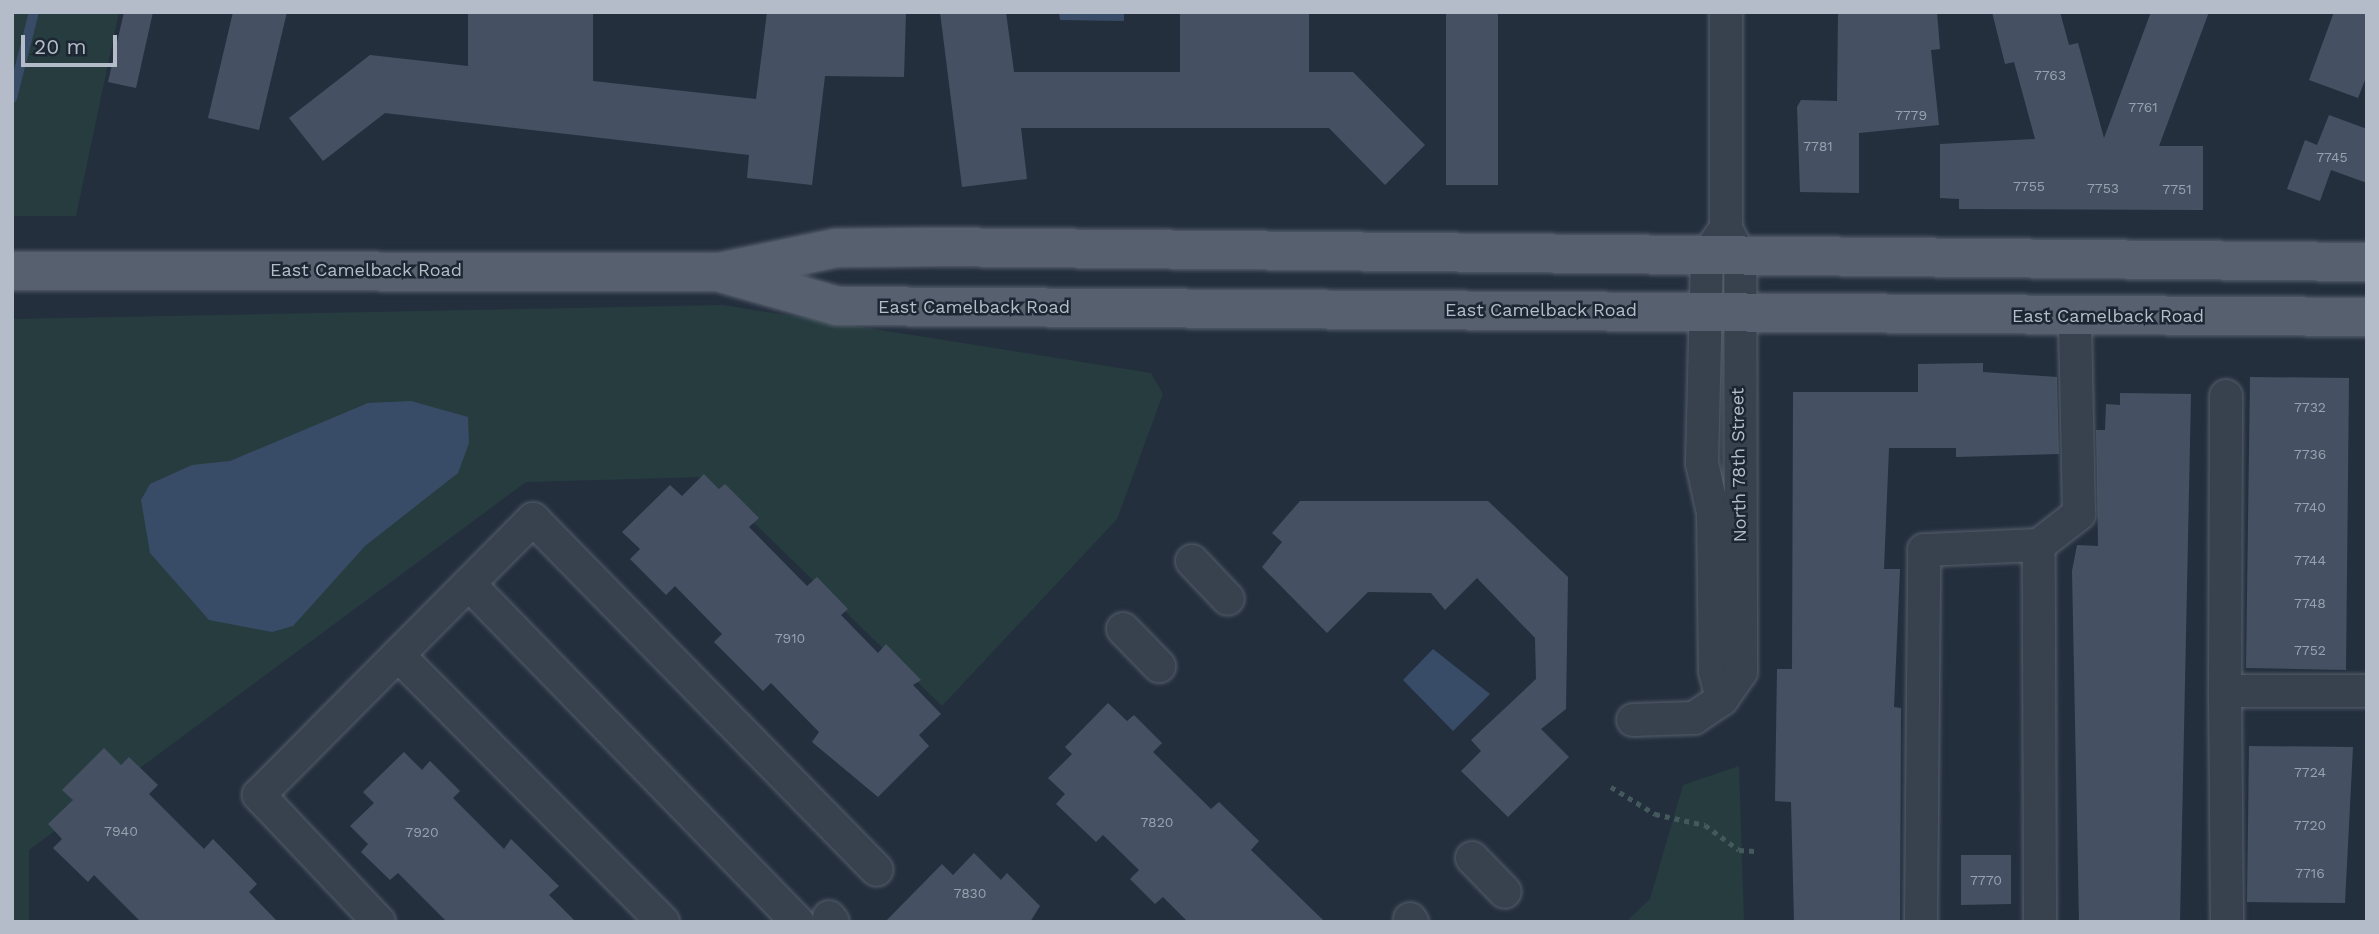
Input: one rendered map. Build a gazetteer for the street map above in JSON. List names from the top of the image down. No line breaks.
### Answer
{"streets":{"main road":["East Camelback Road"],"street":["North 78th Street"]},"crossings":[["East Camelback Road","North 78th Street"]],"house_numbers":["7763","7761","7779","7781","7745","7755","7753","7751","7732","7736","7740","7744","7748","7910","7752","7724","7820","7720","7940","7920","7716","7770","7830"],"scale_bar":"20 m"}
